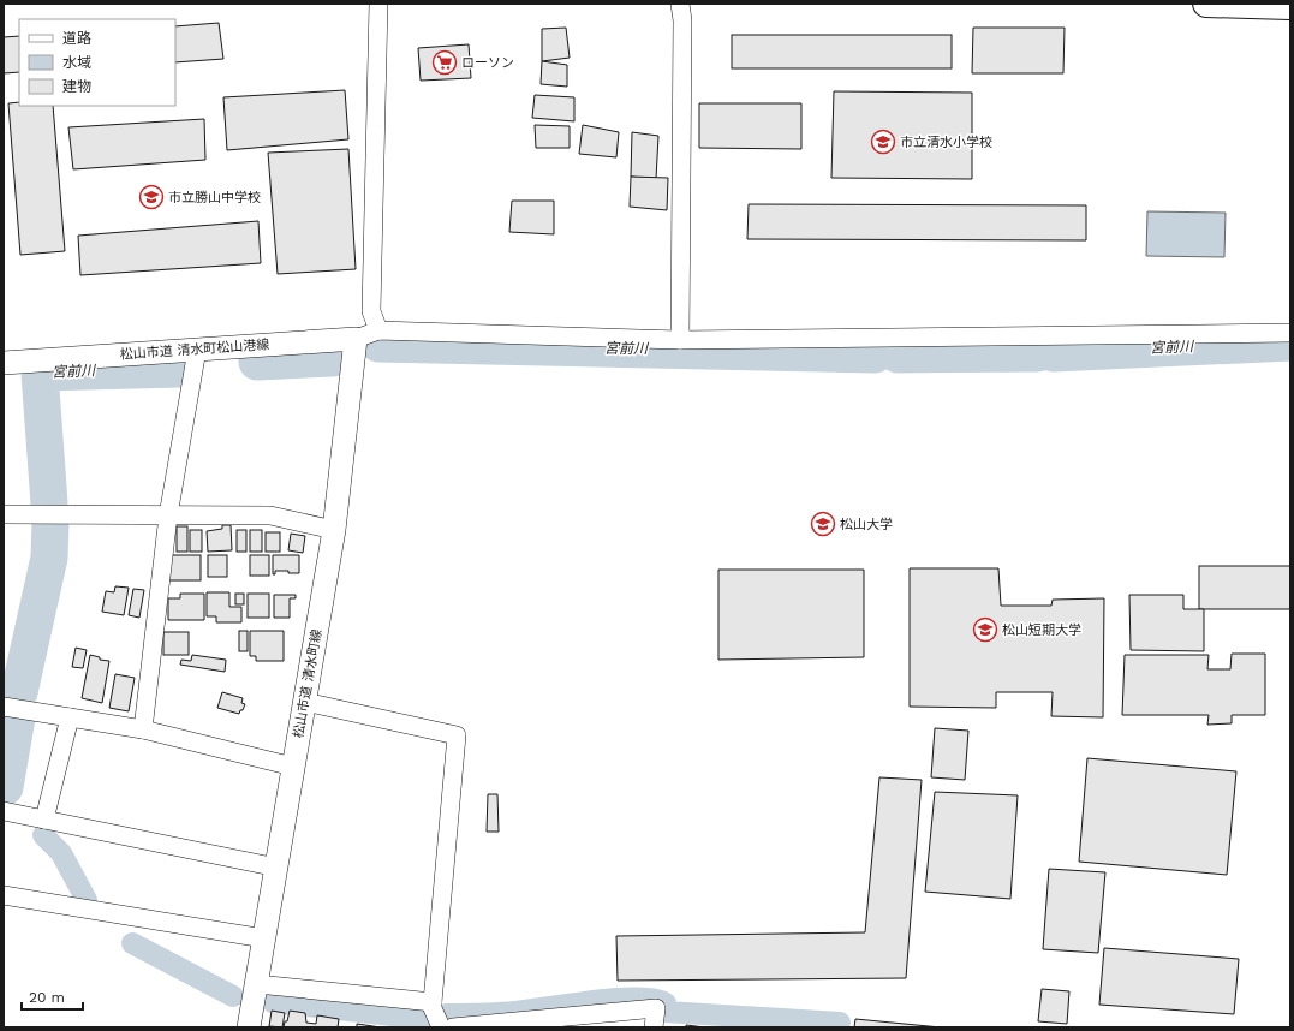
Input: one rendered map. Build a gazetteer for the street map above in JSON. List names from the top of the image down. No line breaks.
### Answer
{"streets":{"street":["松山市道 清水町松山港線","松山市道 清水町線"]},"crossings":[["松山市道 清水町松山港線","松山市道 清水町線"]],"water":["宮前川"],"places":{"supermarket":["ローソン"],"school or university":["市立清水小学校","市立勝山中学校","松山大学","松山短期大学"]},"legend":["道路","水域","建物"],"scale_bar":"20 m"}
